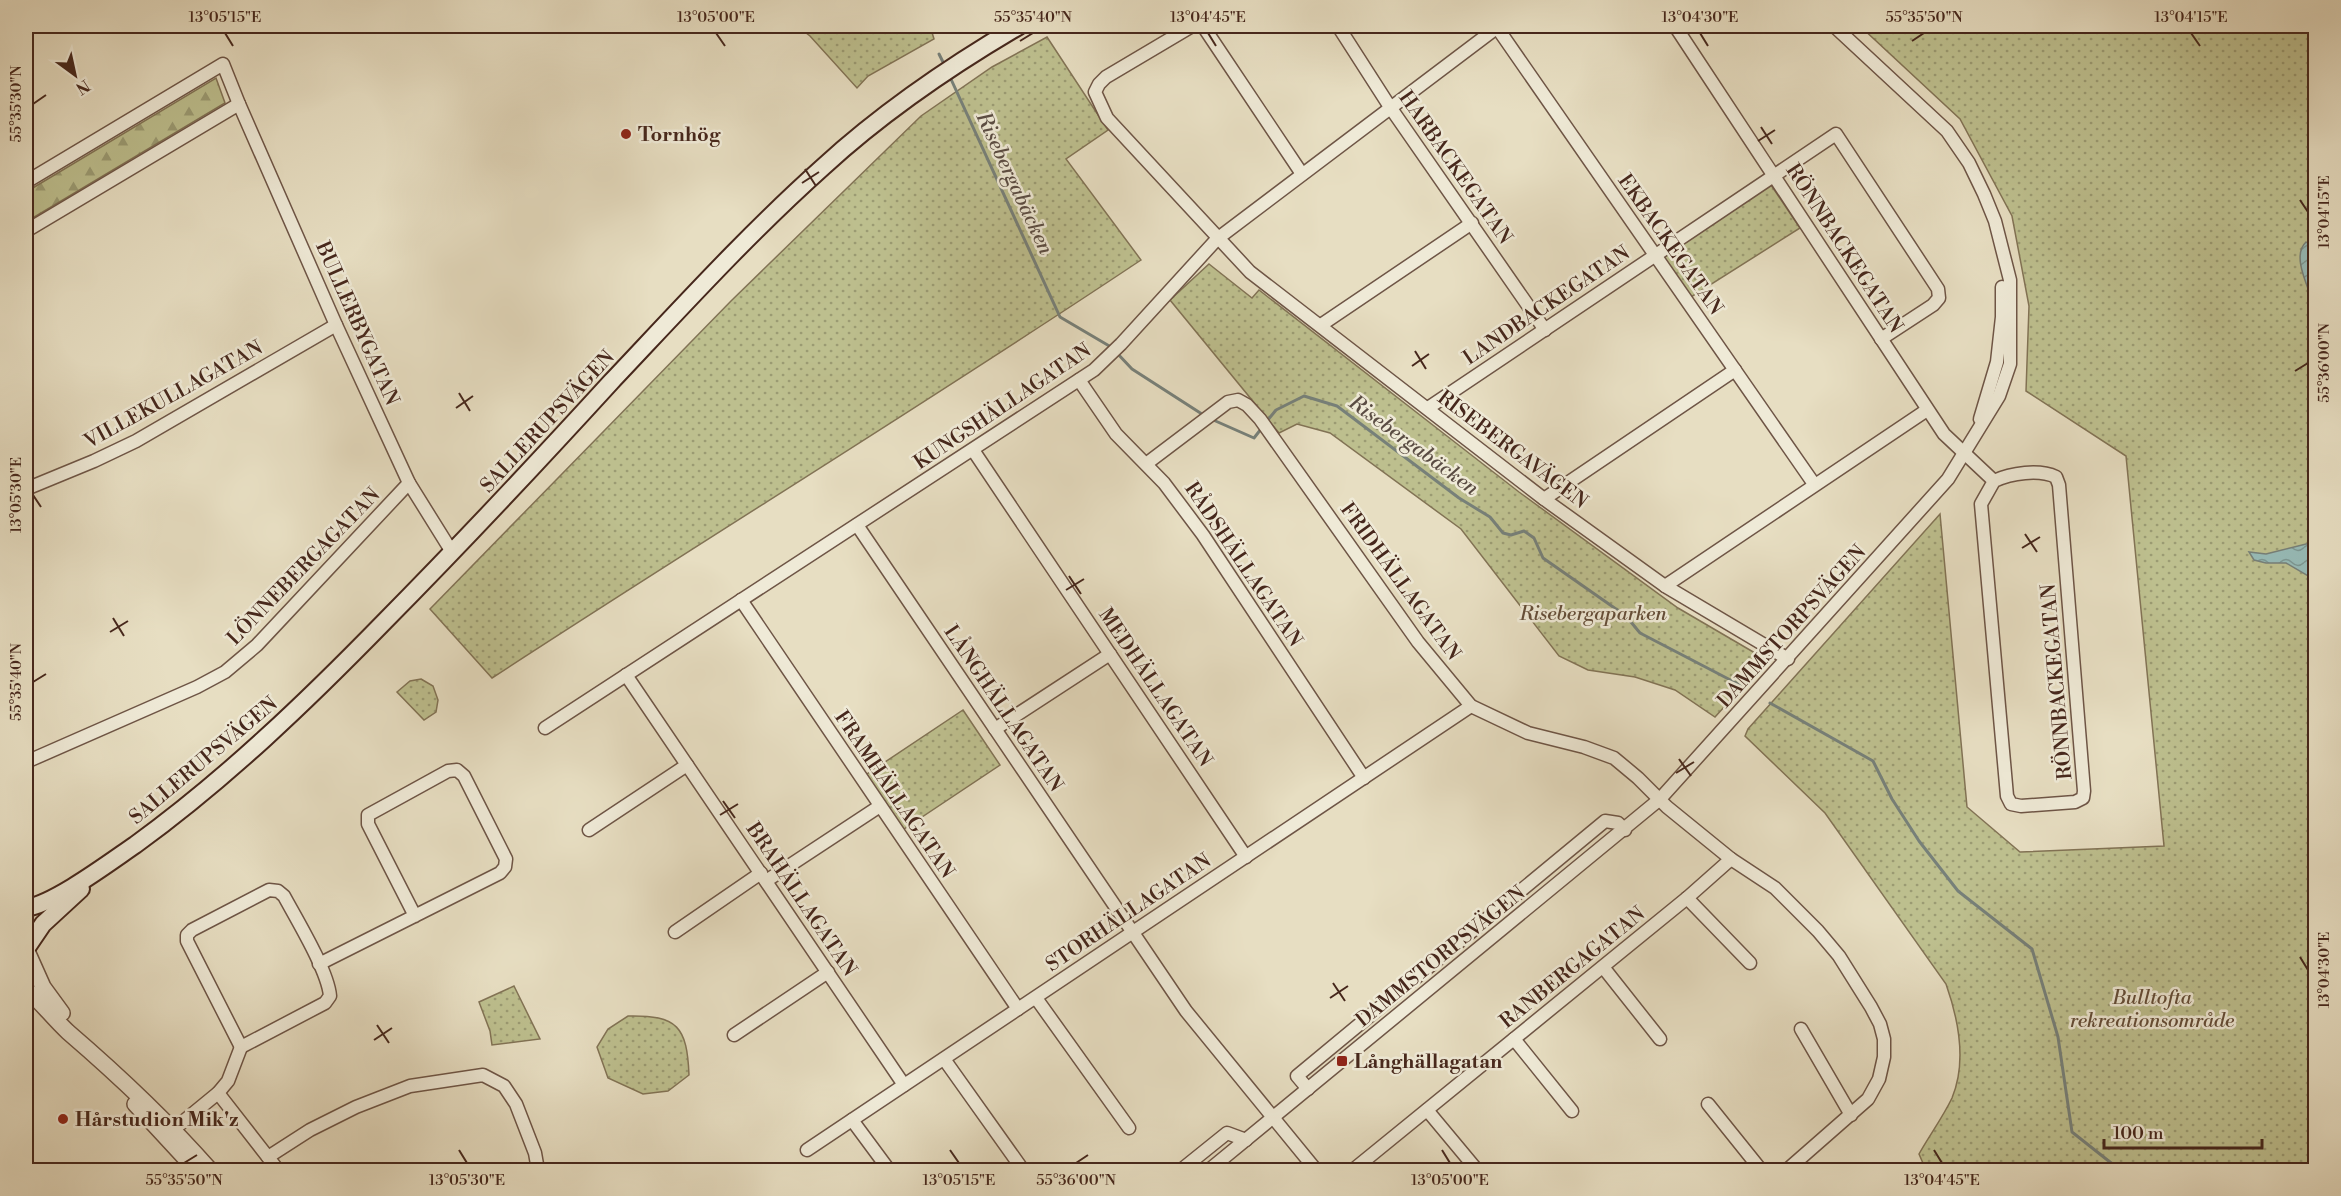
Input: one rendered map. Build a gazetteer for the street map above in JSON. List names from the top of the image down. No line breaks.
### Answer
{"streets":{"main road":["SALLERUPSVÄGEN"],"street":["HARBACKEGATAN","EKBACKEGATAN","RÖNNBACKEGATAN","LANDBACKEGATAN","BULLERBYGATAN","VILLEKULLAGATAN","KUNGSHÄLLAGATAN","RISEBERGAVÄGEN","RÅDSHÄLLAGATAN","LÖNNEBERGAGATAN","FRIDHÄLLAGATAN","DAMMSTORPSVÄGEN","MEDHÄLLAGATAN","LÅNGHÄLLAGATAN","FRAMHÄLLAGATAN","BRAHÄLLAGATAN","STORHÄLLAGATAN","RANBERGAGATAN"]},"crossings":[["HARBACKEGATAN","LANDBACKEGATAN"],["HARBACKEGATAN","KUNGSHÄLLAGATAN"],["EKBACKEGATAN","LANDBACKEGATAN"],["EKBACKEGATAN","KUNGSHÄLLAGATAN"],["RÖNNBACKEGATAN","LANDBACKEGATAN"],["RÖNNBACKEGATAN","DAMMSTORPSVÄGEN"],["LANDBACKEGATAN","RISEBERGAVÄGEN"],["BULLERBYGATAN","VILLEKULLAGATAN"],["BULLERBYGATAN","SALLERUPSVÄGEN"],["BULLERBYGATAN","LÖNNEBERGAGATAN"],["KUNGSHÄLLAGATAN","RISEBERGAVÄGEN"],["KUNGSHÄLLAGATAN","RÅDSHÄLLAGATAN"],["KUNGSHÄLLAGATAN","MEDHÄLLAGATAN"],["KUNGSHÄLLAGATAN","LÅNGHÄLLAGATAN"],["KUNGSHÄLLAGATAN","FRAMHÄLLAGATAN"],["KUNGSHÄLLAGATAN","BRAHÄLLAGATAN"],["RISEBERGAVÄGEN","DAMMSTORPSVÄGEN"],["RÅDSHÄLLAGATAN","FRIDHÄLLAGATAN"],["RÅDSHÄLLAGATAN","STORHÄLLAGATAN"],["FRIDHÄLLAGATAN","DAMMSTORPSVÄGEN"],["FRIDHÄLLAGATAN","STORHÄLLAGATAN"],["FRIDHÄLLAGATAN","RANBERGAGATAN"],["DAMMSTORPSVÄGEN","LÅNGHÄLLAGATAN"],["MEDHÄLLAGATAN","STORHÄLLAGATAN"],["LÅNGHÄLLAGATAN","STORHÄLLAGATAN"],["FRAMHÄLLAGATAN","STORHÄLLAGATAN"],["BRAHÄLLAGATAN","STORHÄLLAGATAN"]],"water":["Risebergabäcken"],"parks":["Risebergaparken","Bulltofta rekreationsområde"],"places":{"other":["Tornhög","Hårstudion Mik'z"],"transit":["Långhällagatan"]},"scale_bar":"100 m","north":"bottom right","coordinates":["13°05'15\"E","13°05'00\"E","55°35'40\"N","13°04'45\"E","13°04'30\"E","55°35'50\"N","13°04'15\"E","55°35'30\"N","55°36'00\"N","13°05'30\"E"]}
